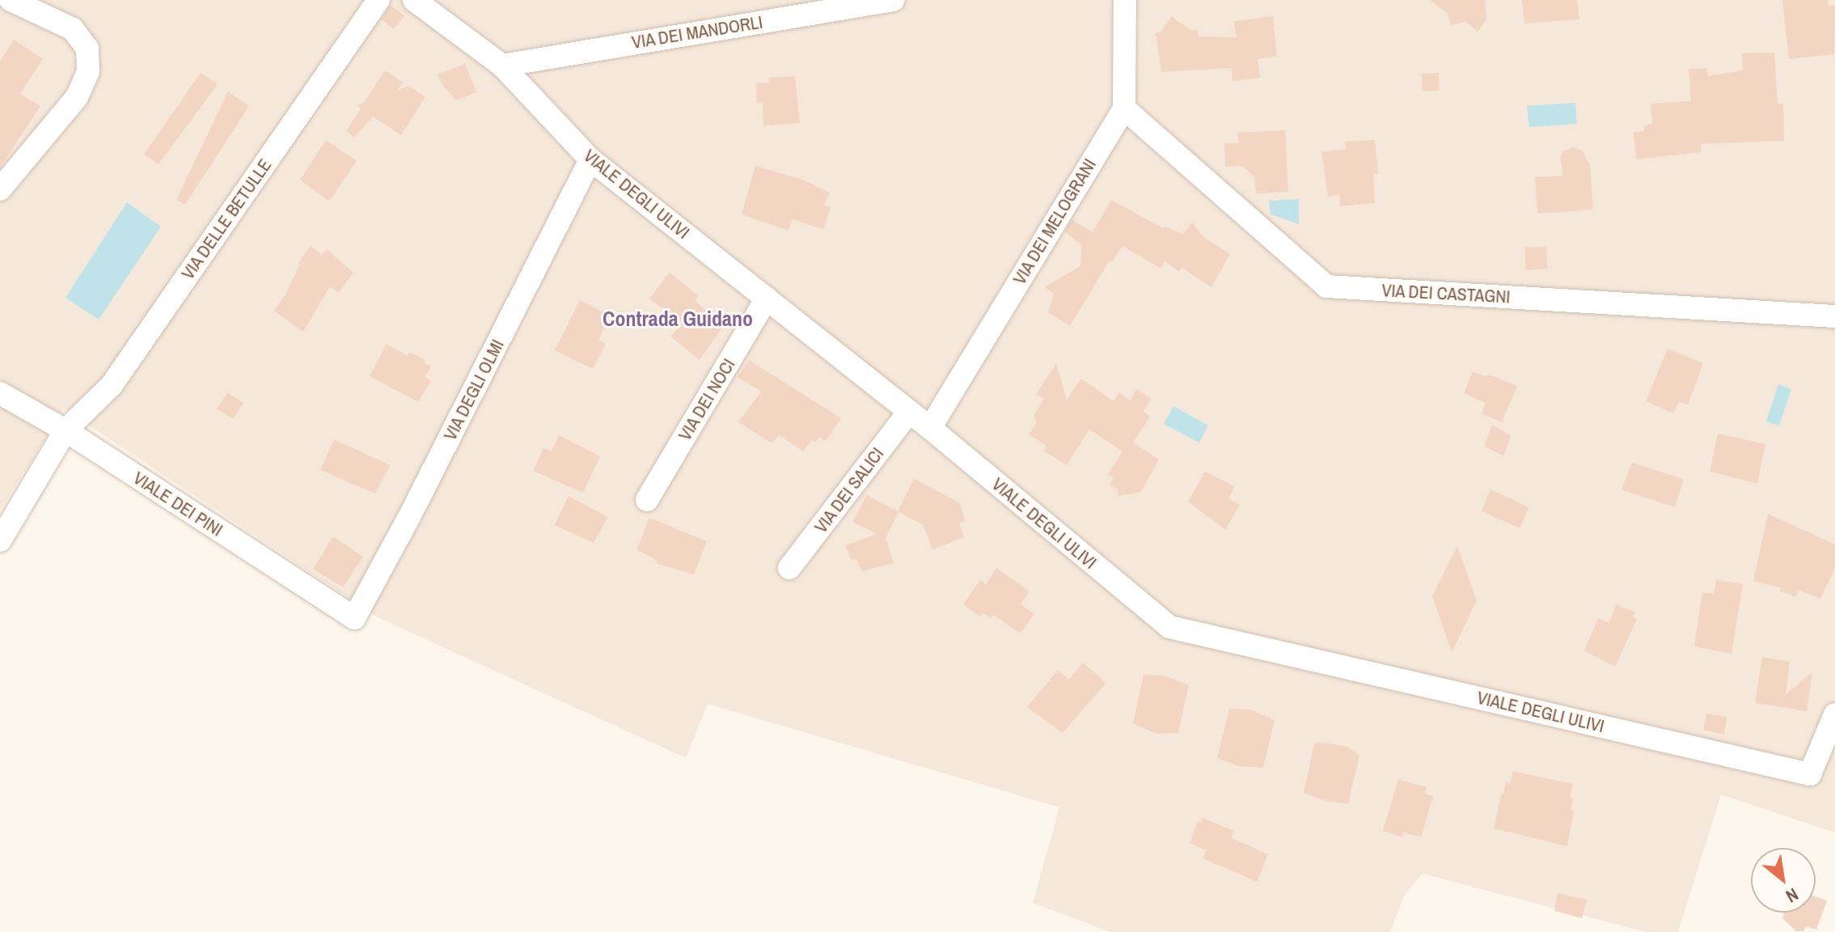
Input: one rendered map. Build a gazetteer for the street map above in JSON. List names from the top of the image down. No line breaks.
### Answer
{"streets":{"street":["VIA DEI MANDORLI","VIALE DEGLI ULIVI","VIA DELLE BETULLE","VIA DEI MELOGRANI","VIA DEI CASTAGNI","VIA DEGLI OLMI","VIA DEI NOCI","VIA DEI SALICI","VIALE DEI PINI"]},"crossings":[["VIA DEI MANDORLI","VIALE DEGLI ULIVI"],["VIALE DEGLI ULIVI","VIA DEI MELOGRANI"],["VIALE DEGLI ULIVI","VIA DEGLI OLMI"],["VIALE DEGLI ULIVI","VIA DEI NOCI"],["VIALE DEGLI ULIVI","VIA DEI SALICI"],["VIA DELLE BETULLE","VIALE DEI PINI"],["VIA DEI MELOGRANI","VIA DEI CASTAGNI"],["VIA DEGLI OLMI","VIALE DEI PINI"]],"districts":["Contrada Guidano"],"north":"bottom right"}
